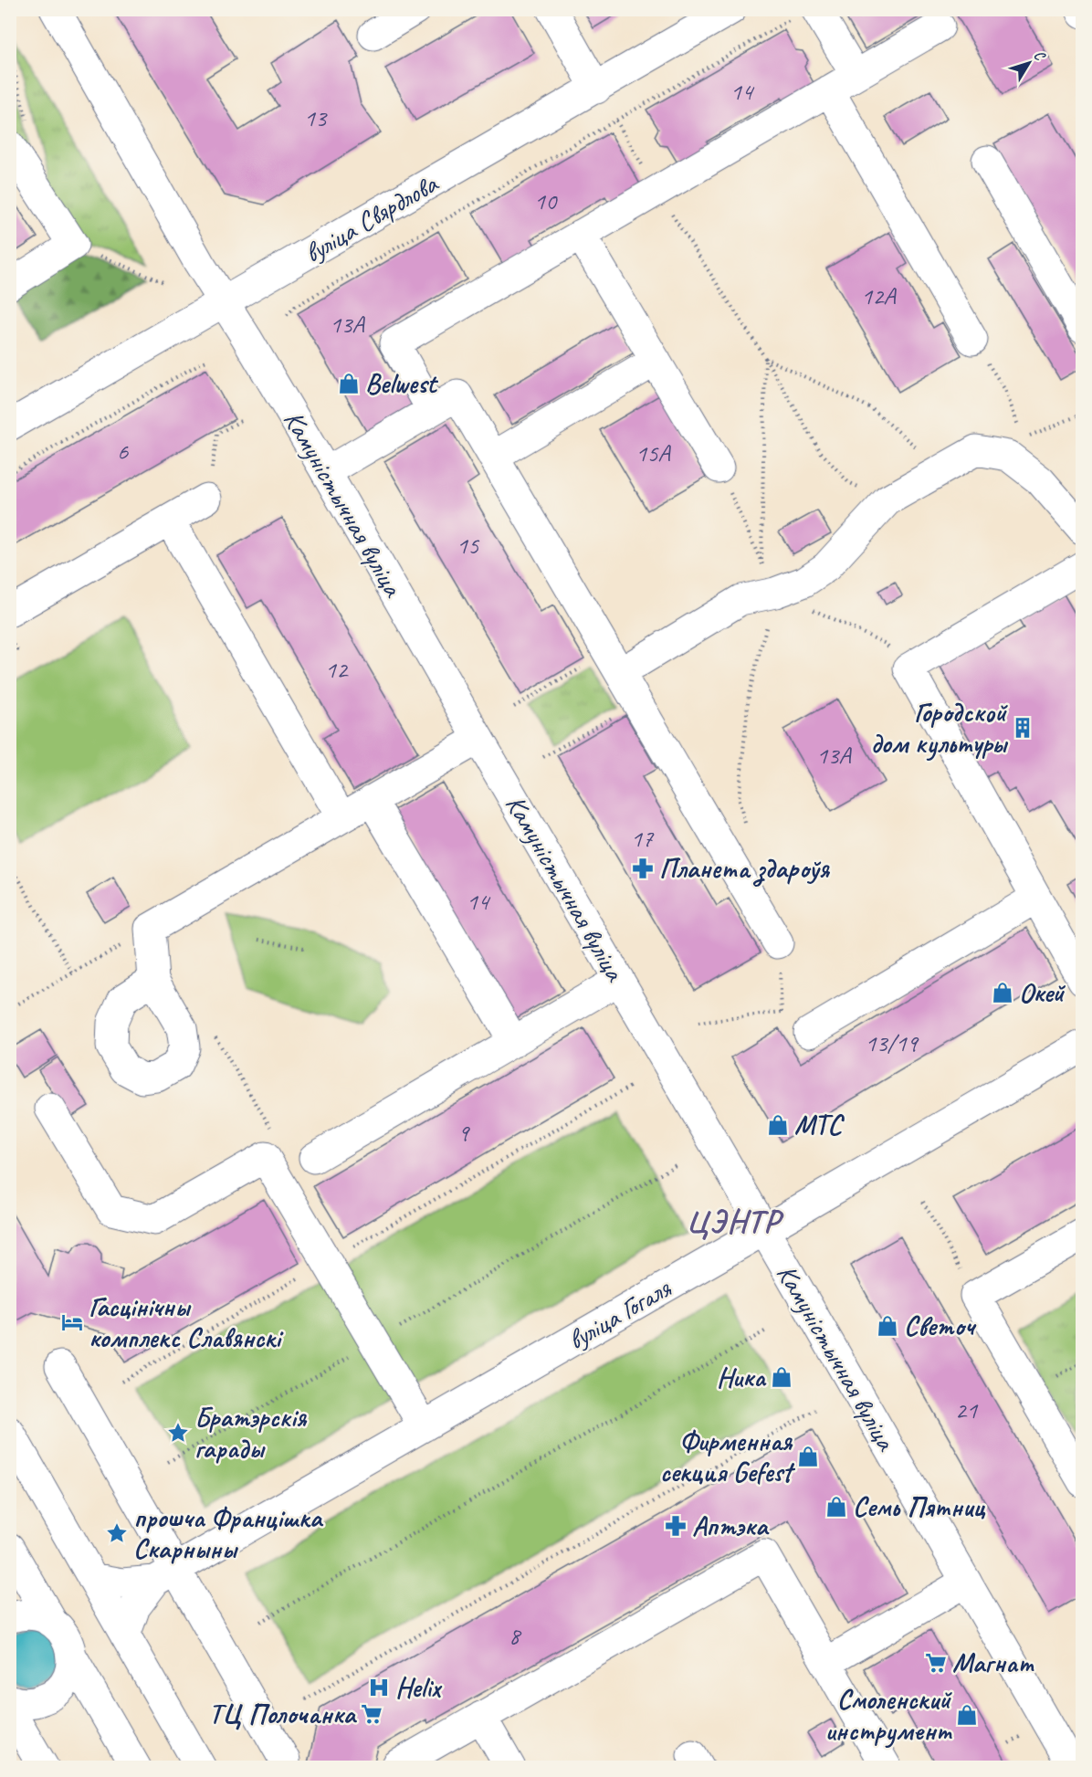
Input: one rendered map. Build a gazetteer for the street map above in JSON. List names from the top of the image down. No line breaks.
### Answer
{"streets":{"street":["вуліца Свярдлова","Камуністычная вуліца","вуліца Гогаля"]},"crossings":[["вуліца Свярдлова","Камуністычная вуліца"],["Камуністычная вуліца","вуліца Гогаля"]],"districts":["ЦЭНТР"],"places":{"shop":["Belwest","Окей","МТС","Светоч","Ника","Фирменная секция Gefest","Семь Пятниц","Смоленский инструмент"],"building":["Городской дом культуры"],"pharmacy":["Планета здароўя","Аптэка"],"hotel":["Гасцінічны комплекс Славянскі"],"place":["Братэрскія гарады","прошча Францішка Скарныны"],"supermarket":["Магнат","ТЦ Полочанка"],"hospital":["Helix"]},"house_numbers":["14","13","10","12А","13А","6","15А","15","12","13А","17","14","13/19","9","21","8"],"north":"top right"}
